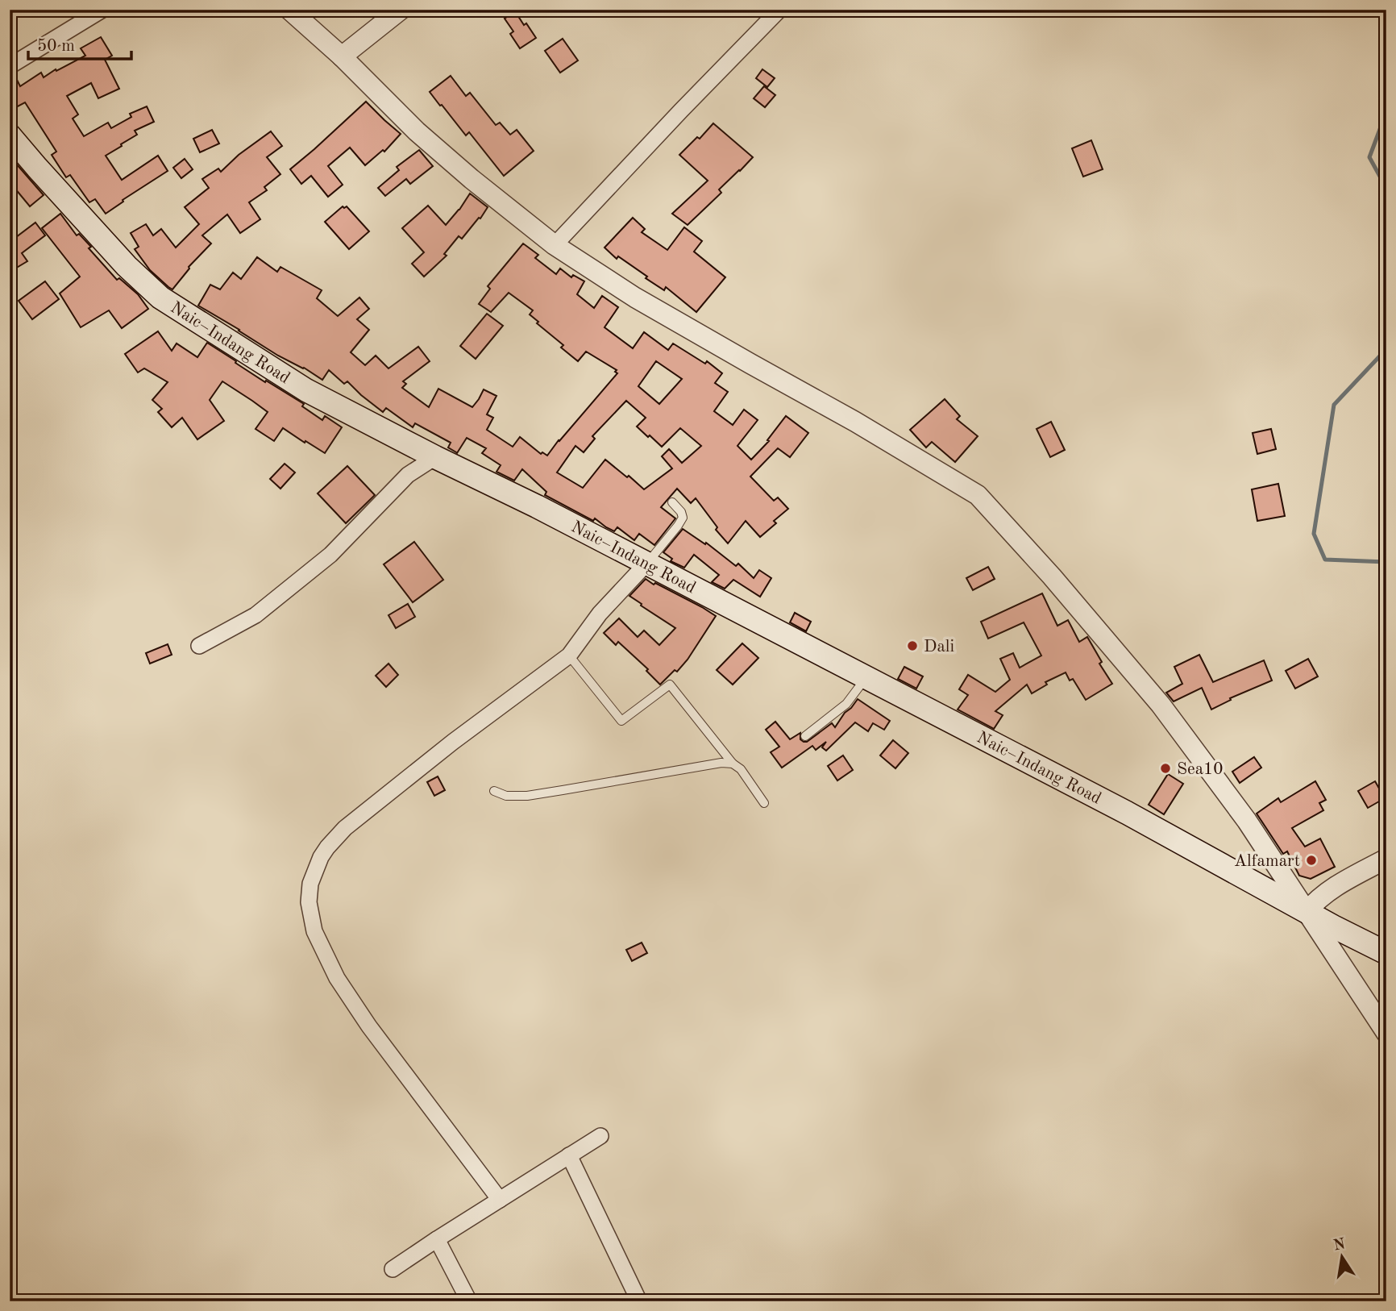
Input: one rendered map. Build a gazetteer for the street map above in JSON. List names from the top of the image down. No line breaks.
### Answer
{"streets":{"main road":["Naic–Indang Road"]},"places":["Dali","Sea10","Alfamart"],"scale_bar":"50 m","north":"top"}
